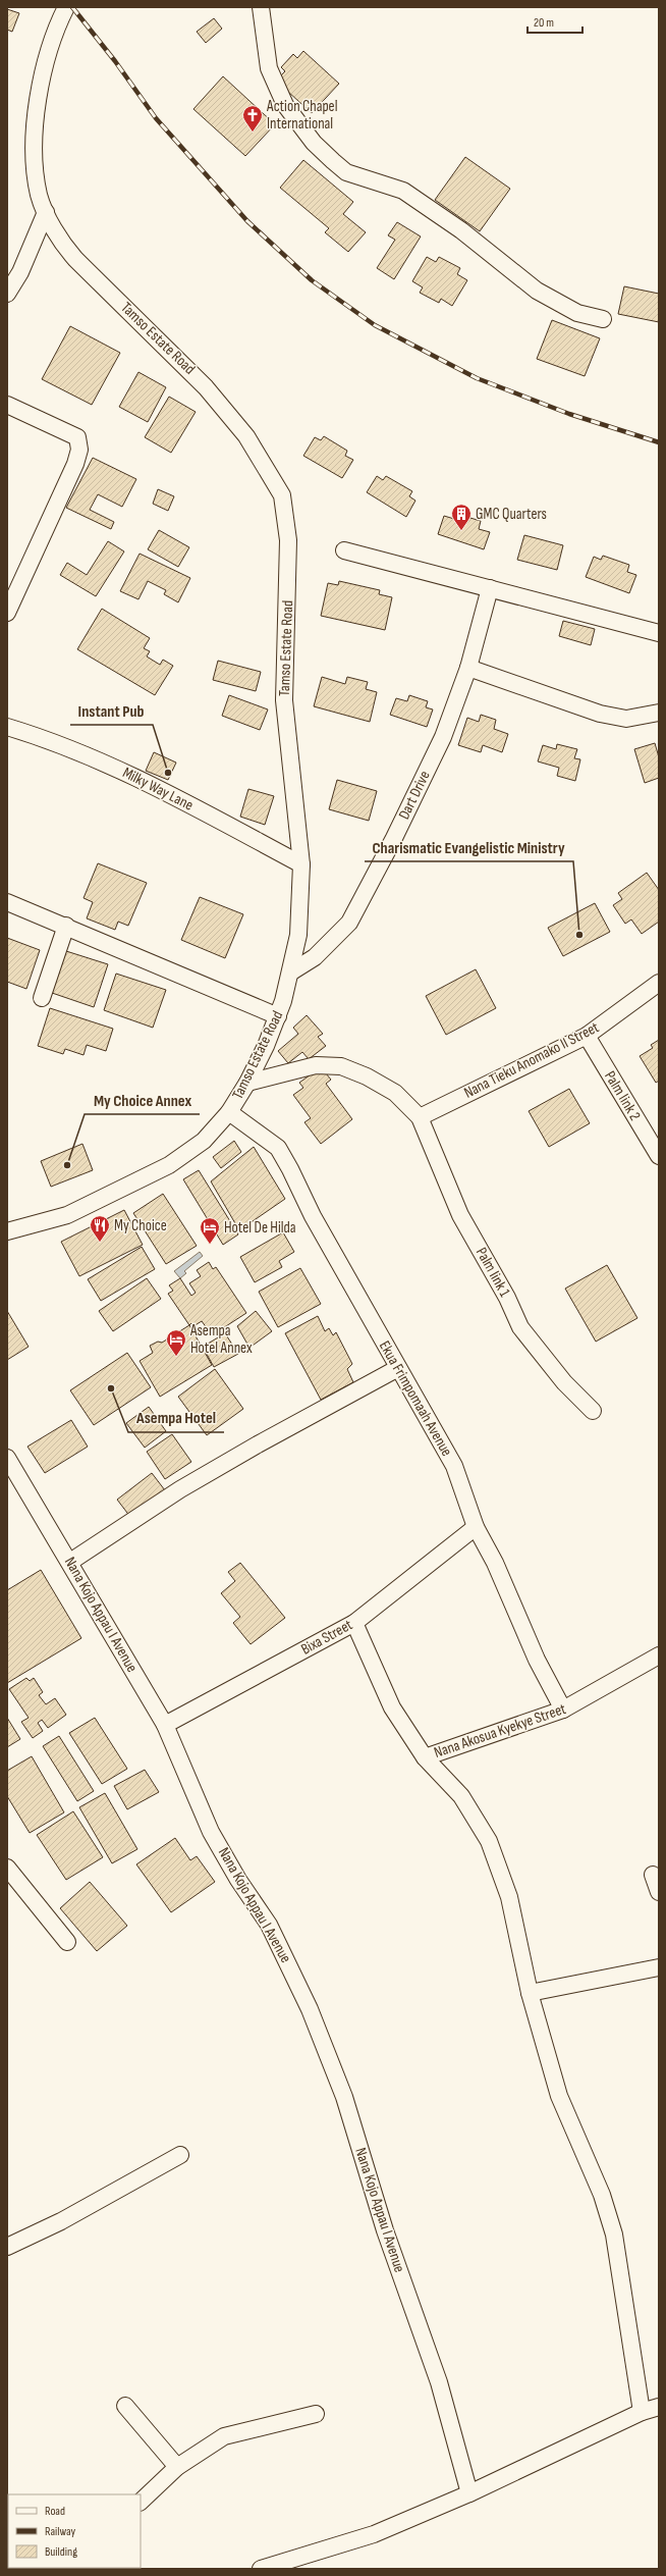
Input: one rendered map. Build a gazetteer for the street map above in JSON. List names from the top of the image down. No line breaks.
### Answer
{"streets":{"street":["Tamso Estate Road","Milky Way Lane","Dart Drive","Nana Tieku Anomako II Street","Palm link 2","Palm link 1","Ekua Frimpomaah Avenue","Nana Kojo Appau I Avenue","Bixa Street","Nana Akosua Kyekye Street"]},"crossings":[["Tamso Estate Road","Milky Way Lane"],["Tamso Estate Road","Dart Drive"],["Tamso Estate Road","Ekua Frimpomaah Avenue"],["Nana Tieku Anomako II Street","Palm link 2"],["Nana Tieku Anomako II Street","Palm link 1"],["Ekua Frimpomaah Avenue","Bixa Street"],["Ekua Frimpomaah Avenue","Nana Akosua Kyekye Street"],["Nana Kojo Appau I Avenue","Bixa Street"]],"places":{"church":["Action Chapel International"],"building":["GMC Quarters"],"other":["Instant Pub","Charismatic Evangelistic Ministry","My Choice Annex","Asempa Hotel"],"restaurant":["My Choice"],"hotel":["Hotel De Hilda","Asempa Hotel Annex"]},"legend":["Road","Railway","Building"],"scale_bar":"20 m"}
